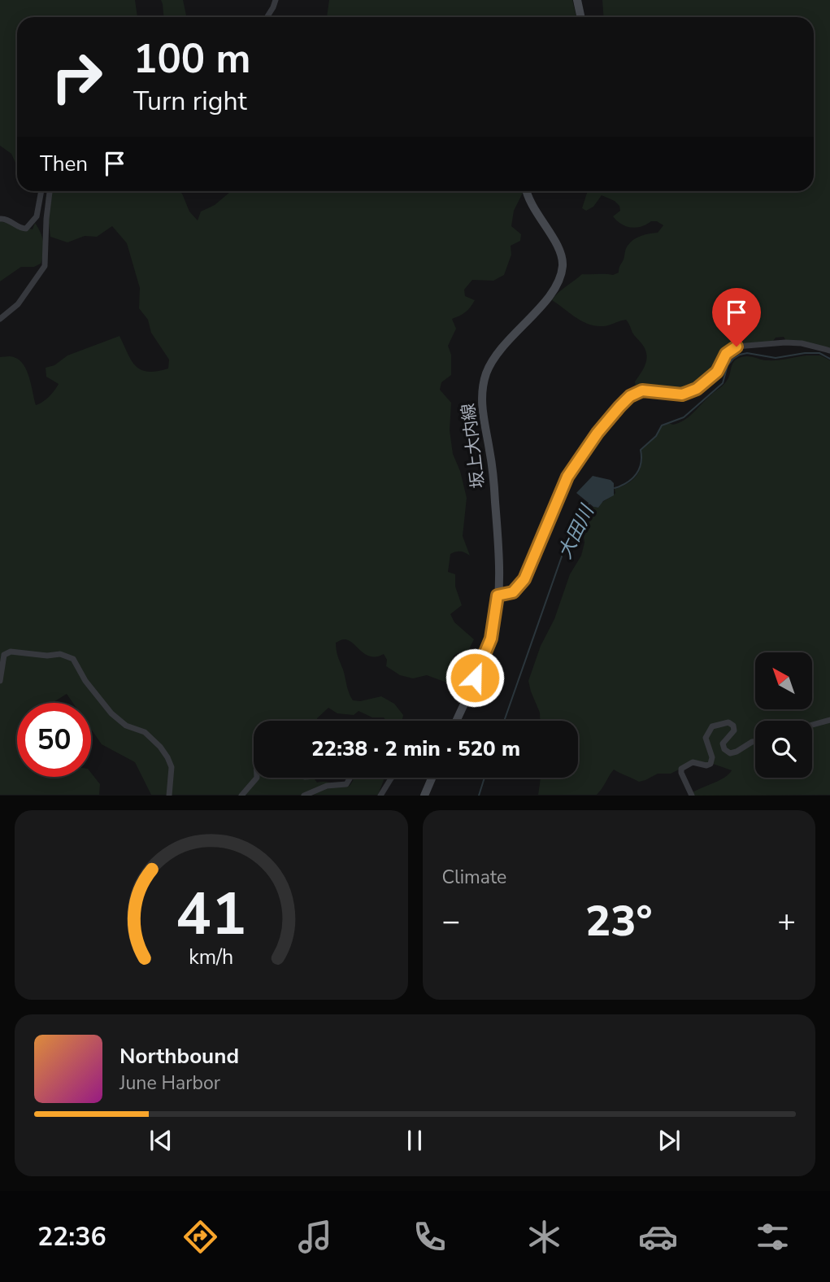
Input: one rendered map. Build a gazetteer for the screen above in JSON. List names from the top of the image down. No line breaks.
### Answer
{"streets":{"main road":["坂上大内線"]},"water":["大田川"],"north":"top left","page":{"turn":["100 m","Turn right"],"then":"Then","limit":"50","trip":"22:38 · 2 min · 520 m","tile":"Climate","heat":["−","23°","+"],"song":["Northbound","June Harbor"],"tabs":"22:36","gauge":["41","km/h"]}}
